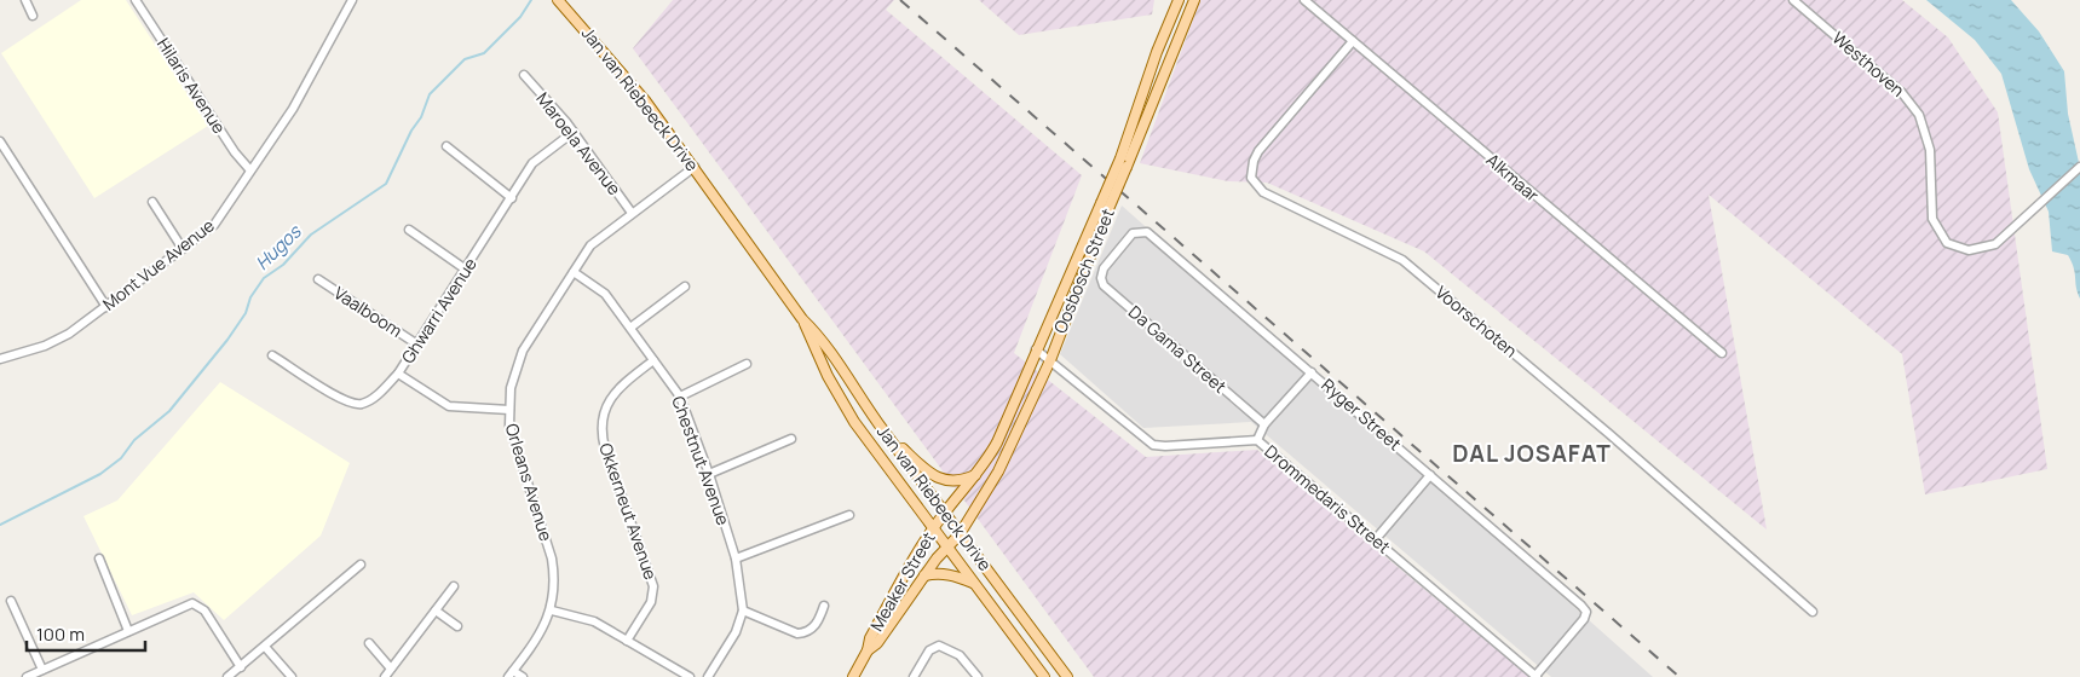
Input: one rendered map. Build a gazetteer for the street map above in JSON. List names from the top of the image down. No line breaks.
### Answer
{"streets":{"main road":["Jan van Riebeeck Drive","Oosbosch Street","Meaker Street"],"street":["Westhoven","Hilaris Avenue","Maroela Avenue","Alkmaar","Mont Vue Avenue","Ghwarri Avenue","Vaalboom","Voorschoten","Da Gama Street","Ryger Street","Chestnut Avenue","Orleans Avenue","Drommedaris Street","Okkerneut Avenue"]},"crossings":[["Hilaris Avenue","Mont Vue Avenue"],["Jan van Riebeeck Drive","Oosbosch Street"],["Jan van Riebeeck Drive","Orleans Avenue"],["Jan van Riebeeck Drive","Meaker Street"],["Maroela Avenue","Ghwarri Avenue"],["Maroela Avenue","Orleans Avenue"],["Alkmaar","Voorschoten"],["Oosbosch Street","Drommedaris Street"],["Oosbosch Street","Meaker Street"],["Ghwarri Avenue","Vaalboom"],["Da Gama Street","Ryger Street"],["Ryger Street","Drommedaris Street"],["Chestnut Avenue","Orleans Avenue"],["Chestnut Avenue","Okkerneut Avenue"]],"districts":["DAL JOSAFAT"],"water":["Hugos"],"scale_bar":"100 m"}
